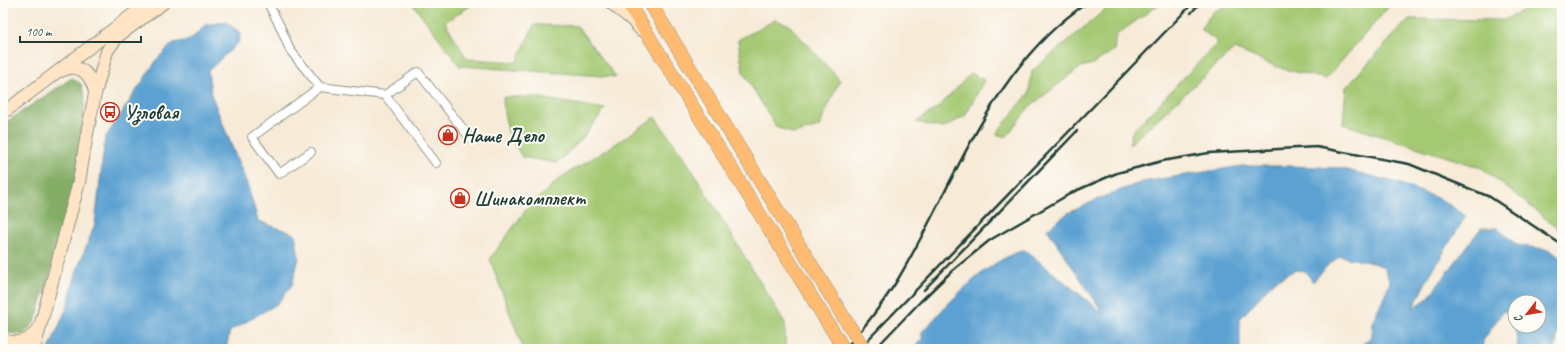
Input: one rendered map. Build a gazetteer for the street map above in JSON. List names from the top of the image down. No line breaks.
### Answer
{"places":{"bus stop":["Узловая"],"shop":["Наше Дело","Шинакомплект"]},"scale_bar":"100 m","north":"bottom left"}
